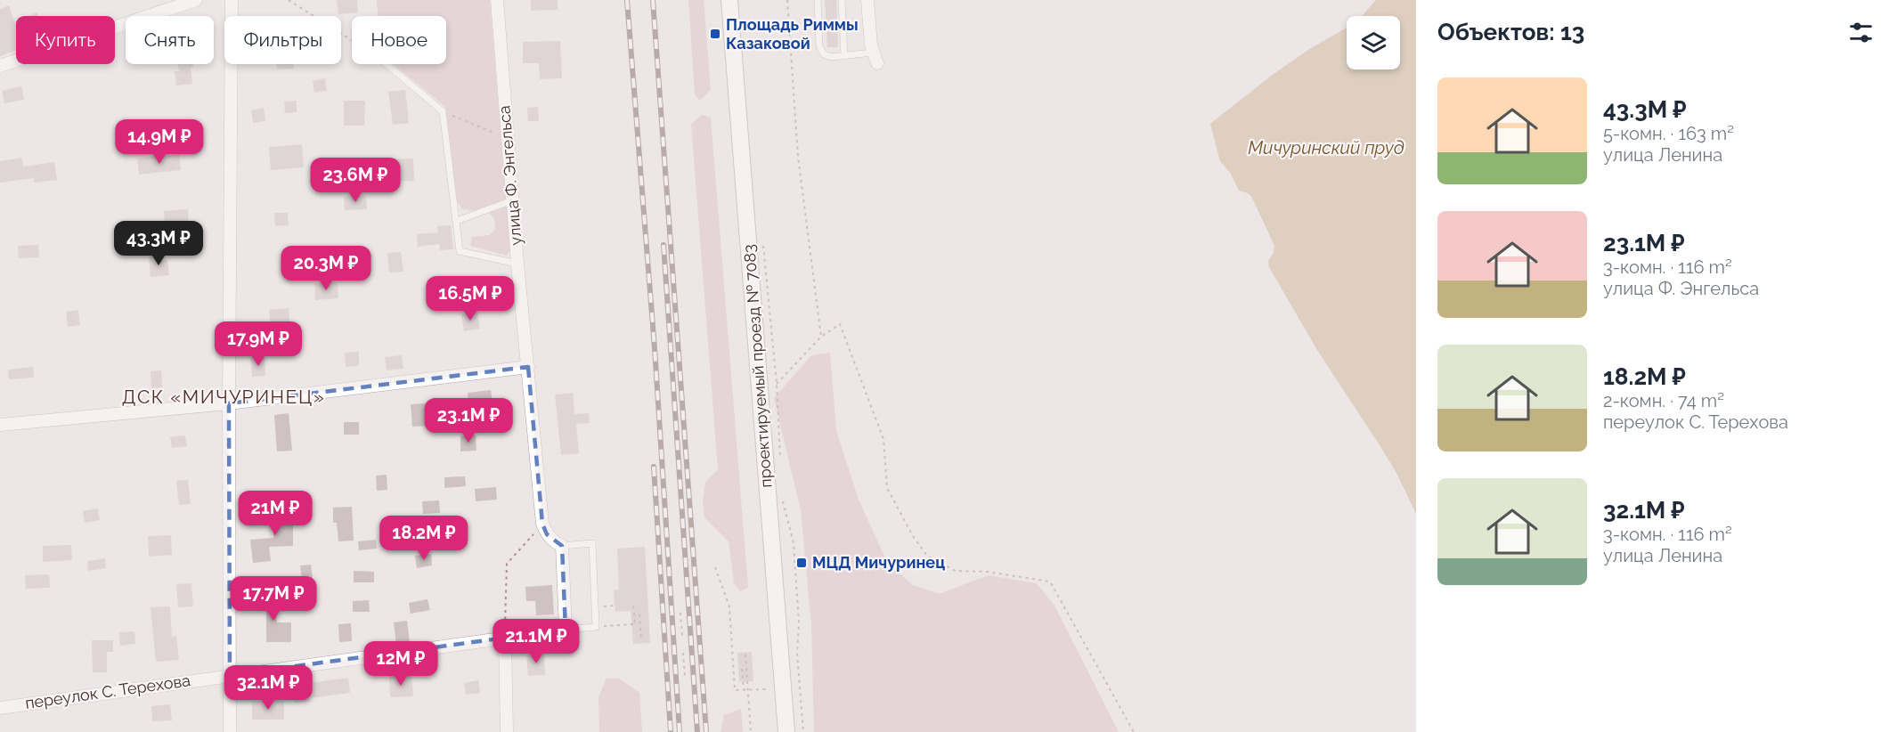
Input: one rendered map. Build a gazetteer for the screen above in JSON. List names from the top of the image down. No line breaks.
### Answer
{"streets":{"main road":["проектируемый проезд № 7083"],"street":["улица Ф. Энгельса","переулок С. Терехова"]},"districts":["ДСК «МИЧУРИНЕЦ»"],"water":["Мичуринский пруд"],"places":{"transit":["Площадь Риммы Казаковой","МЦД Мичуринец"]},"page":{"heading":"Объектов: 13","chip":["Купить","Снять","Фильтры","Новое"],"list":[{"name":"43.3M ₽","note":"5-комн. · 163 m² · улица Ленина"},{"name":"23.1M ₽","note":"3-комн. · 116 m² · улица Ф. Энгельса"},{"name":"18.2M ₽","note":"2-комн. · 74 m² · переулок С. Терехова"},{"name":"32.1M ₽","note":"3-комн. · 116 m² · улица Ленина"}],"price":["14.9M ₽","23.6M ₽","43.3M ₽","20.3M ₽","16.5M ₽","17.9M ₽","23.1M ₽","21M ₽","18.2M ₽","17.7M ₽","21.1M ₽","12M ₽","32.1M ₽"]}}
